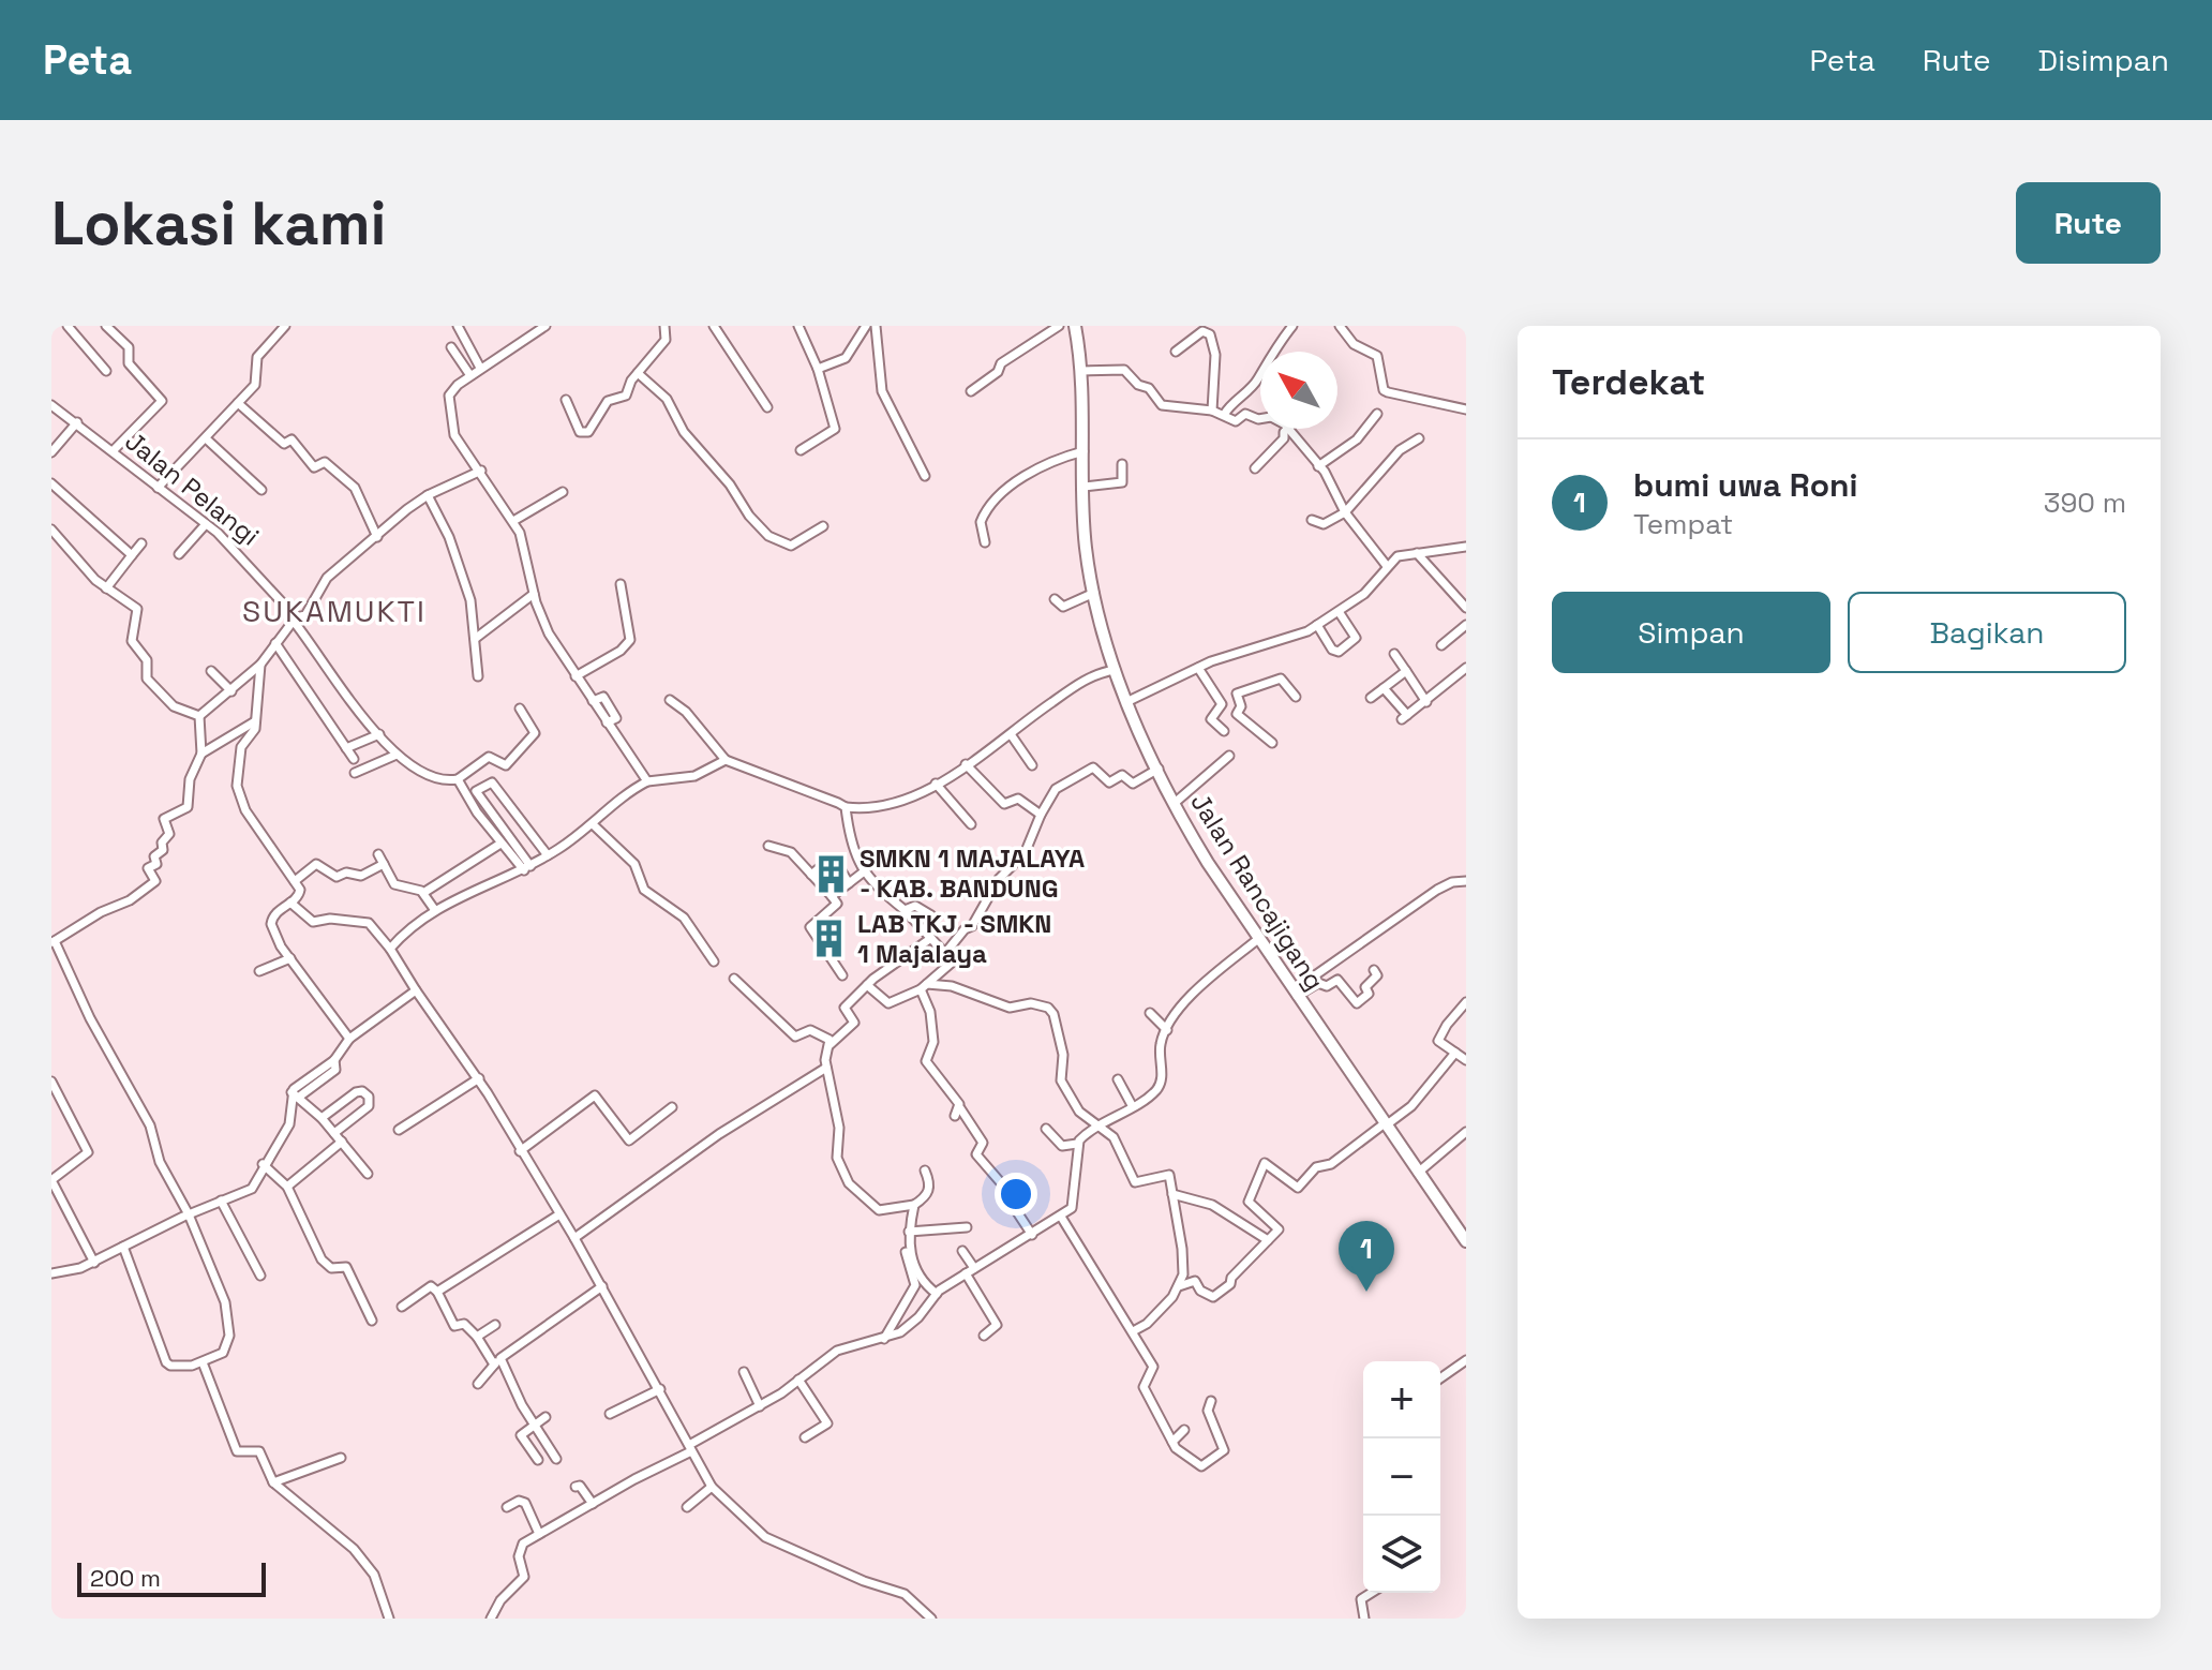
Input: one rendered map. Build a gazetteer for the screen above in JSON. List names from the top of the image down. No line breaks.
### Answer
{"streets":{"main road":["Jalan Rancajigang"],"street":["Jalan Pelangi"]},"districts":["SUKAMUKTI"],"places":{"building":["SMKN 1 MAJALAYA - KAB. BANDUNG","LAB TKJ - SMKN 1 Majalaya"]},"scale_bar":"200 m","north":"top left","page":{"header":"Peta","nav":["Peta","Rute","Disimpan"],"buttons":["Rute",["Simpan","Bagikan"]],"title":"Lokasi kami","heading":"Terdekat","list":[{"mark":"1","name":"bumi uwa Roni","note":"Tempat","value":"390 m"}],"pins":"1","map_buttons":["+","−"],"scale":"200 m"}}
